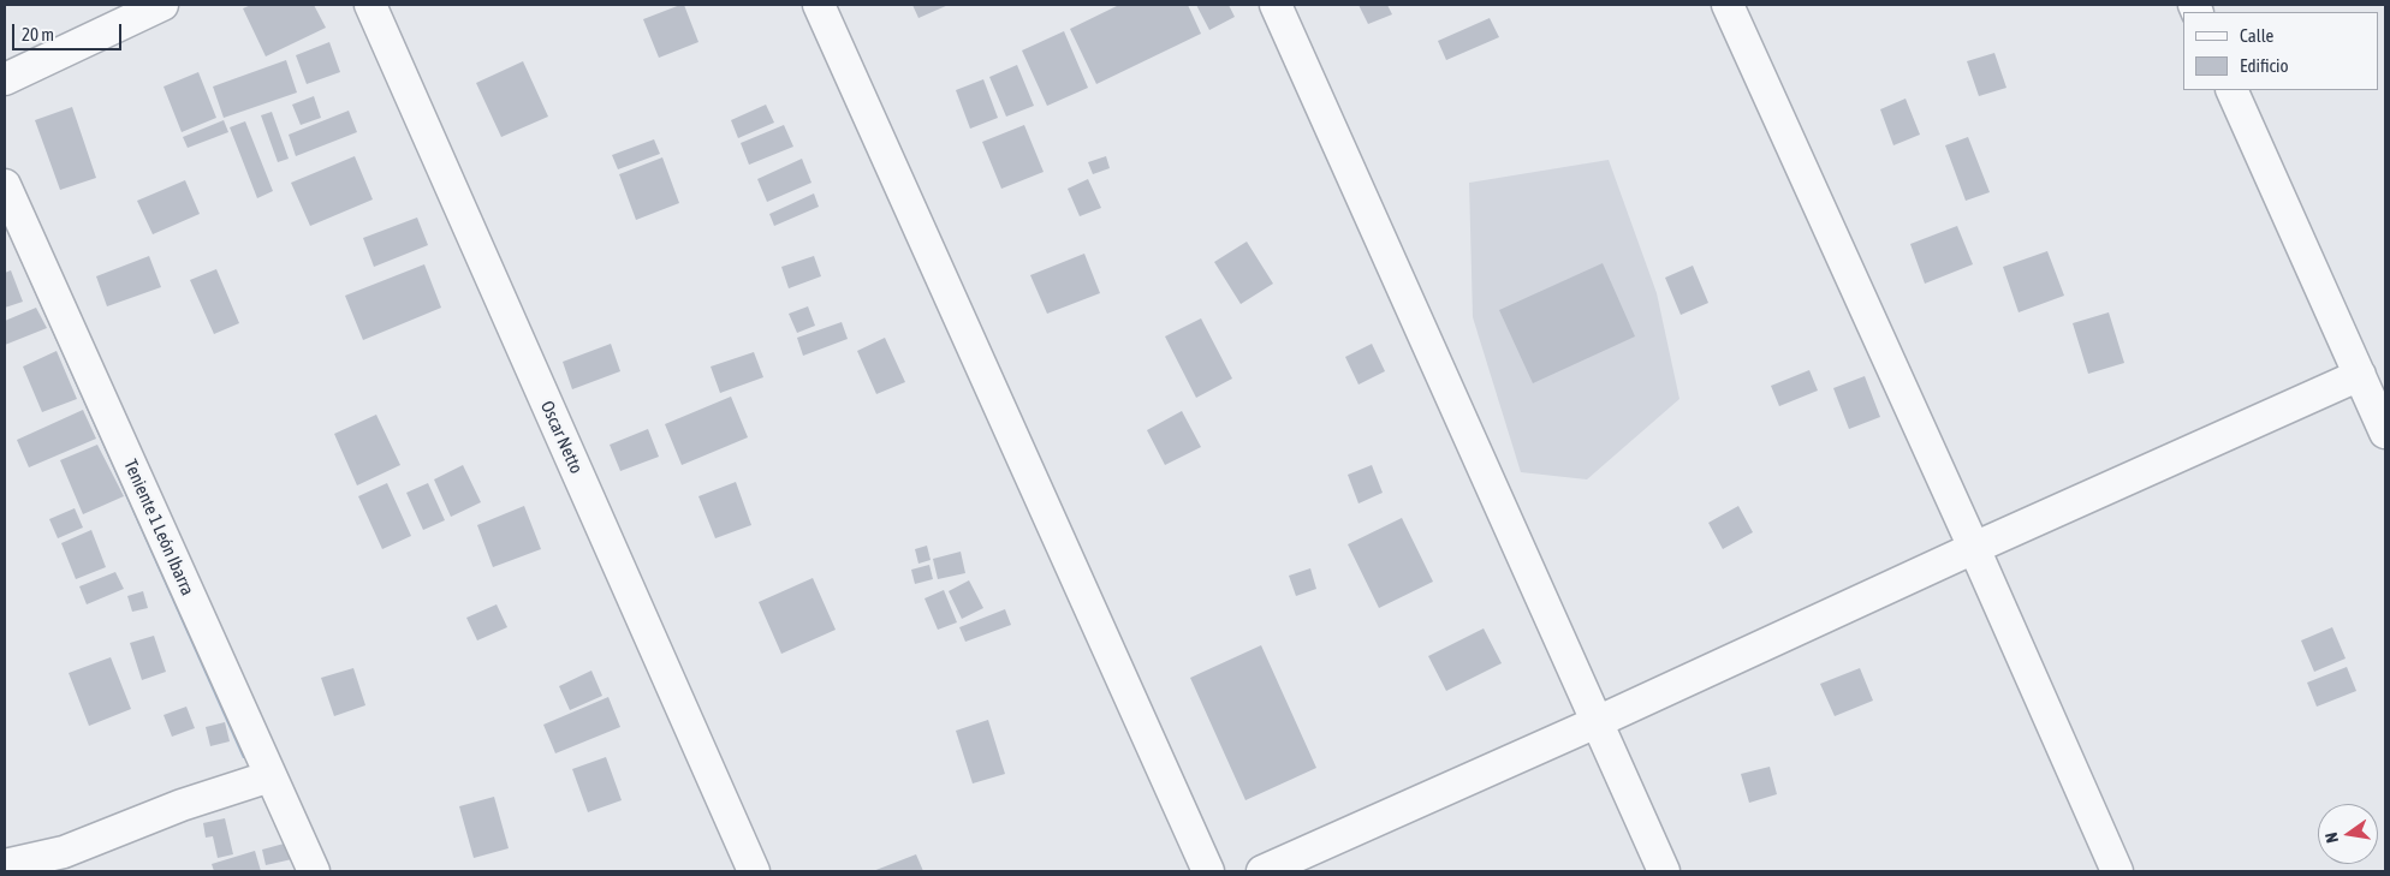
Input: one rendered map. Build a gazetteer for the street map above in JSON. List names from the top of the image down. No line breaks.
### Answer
{"streets":{"street":["Oscar Netto","Teniente 1 León Ibarra"]},"legend":["Calle","Edificio"],"scale_bar":"20 m","north":"left"}
